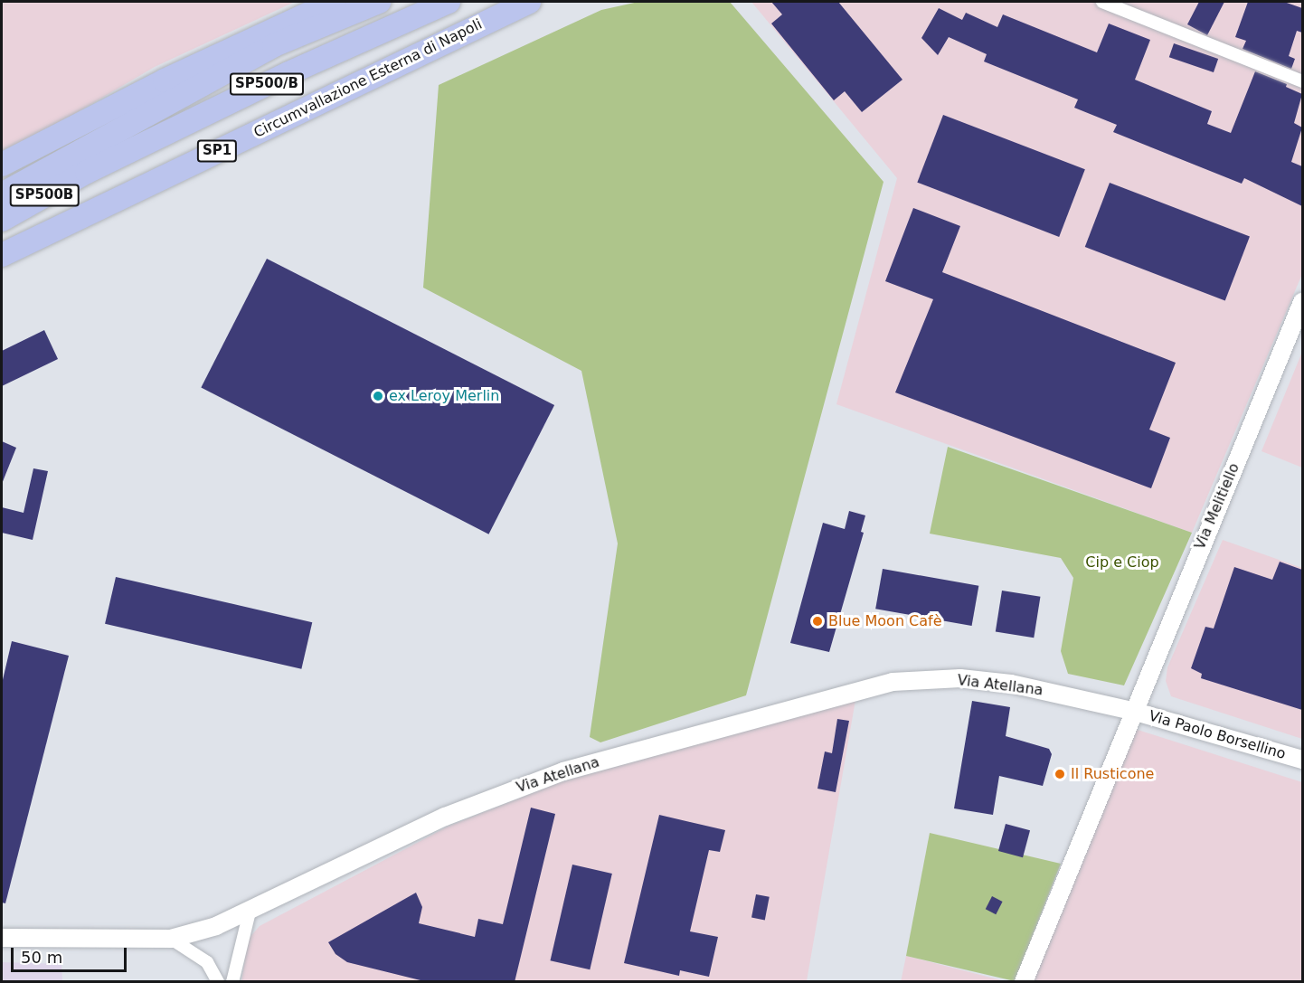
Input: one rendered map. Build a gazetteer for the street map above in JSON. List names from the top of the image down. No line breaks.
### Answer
{"streets":{"highway":["Circumvallazione Esterna di Napoli","SP500/B","SP1","SP500B"],"main road":["Via Melitiello","Via Atellana","Via Paolo Borsellino"]},"crossings":[["SP500/B","SP500B"],["Via Melitiello","Via Atellana"],["Via Melitiello","Via Paolo Borsellino"],["Via Atellana","Via Paolo Borsellino"]],"parks":["Cip e Ciop"],"places":["ex Leroy Merlin","Blue Moon Cafè","Il Rusticone"],"scale_bar":"50 m"}
